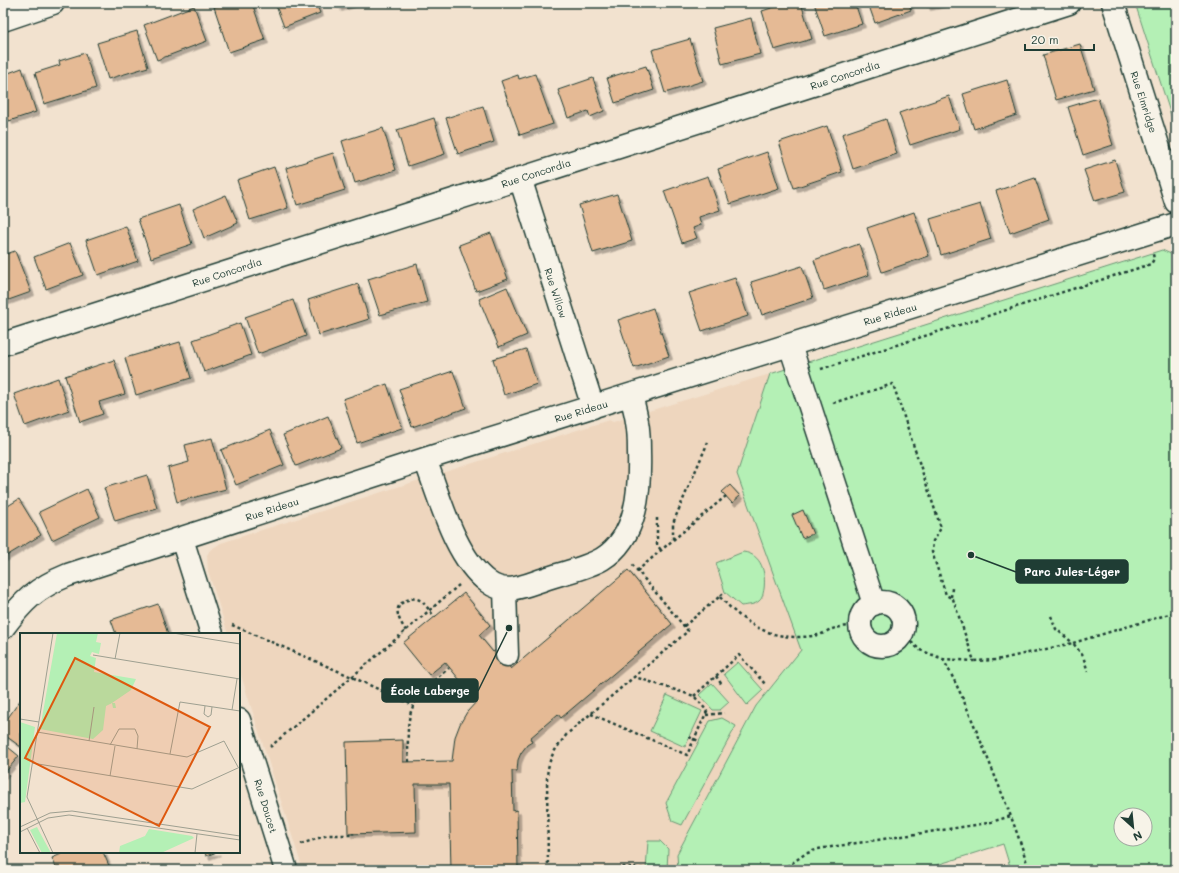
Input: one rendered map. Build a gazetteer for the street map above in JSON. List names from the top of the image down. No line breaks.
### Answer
{"streets":{"street":["Rue Concordia","Rue Elmridge","Rue Willow","Rue Rideau","Rue Doucet"]},"crossings":[["Rue Concordia","Rue Willow"],["Rue Willow","Rue Rideau"]],"places":["Parc Jules-Léger","École Laberge"],"scale_bar":"20 m","north":"bottom right"}
